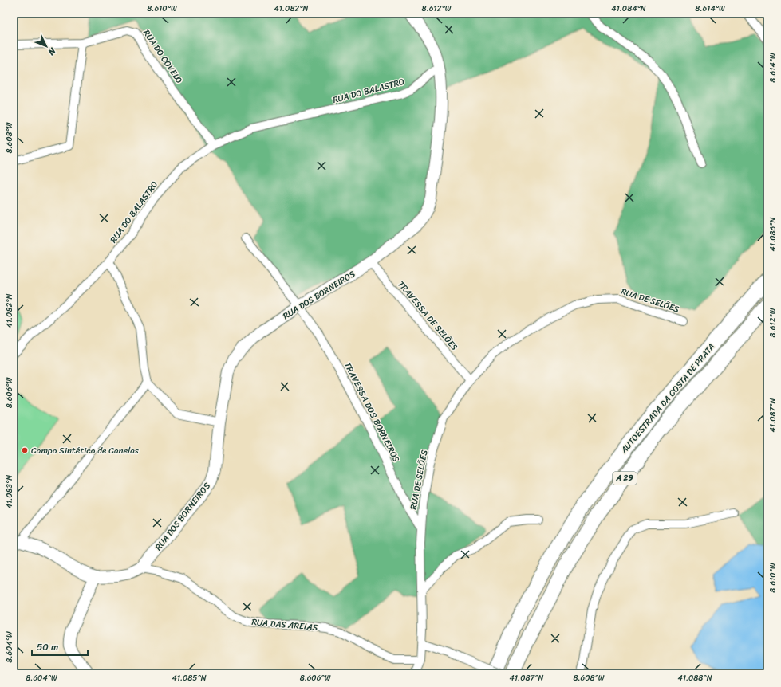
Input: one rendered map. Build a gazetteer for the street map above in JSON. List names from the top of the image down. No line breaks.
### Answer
{"streets":{"highway":["AUTOESTRADA DA COSTA DE PRATA","A 29"],"street":["RUA DO COVELO","RUA DO BALASTRO","RUA DOS BORNEIROS","RUA DE SELÕES","TRAVESSA DE SELÕES","TRAVESSA DOS BORNEIROS","RUA DAS AREIAS"]},"crossings":[["RUA DO COVELO","RUA DO BALASTRO"],["RUA DO BALASTRO","RUA DOS BORNEIROS"],["RUA DOS BORNEIROS","TRAVESSA DE SELÕES"],["RUA DOS BORNEIROS","TRAVESSA DOS BORNEIROS"],["RUA DOS BORNEIROS","RUA DAS AREIAS"],["RUA DE SELÕES","TRAVESSA DE SELÕES"],["RUA DE SELÕES","TRAVESSA DOS BORNEIROS"],["RUA DE SELÕES","RUA DAS AREIAS"]],"places":["Campo Sintético de Canelas"],"scale_bar":"50 m","north":"bottom right","coordinates":["8.610°W","41.082°N","8.612°W","41.084°N","8.614°W","8.608°W","41.086°N","8.606°W","41.087°N","41.083°N","8.604°W","41.085°N","41.088°N"]}
